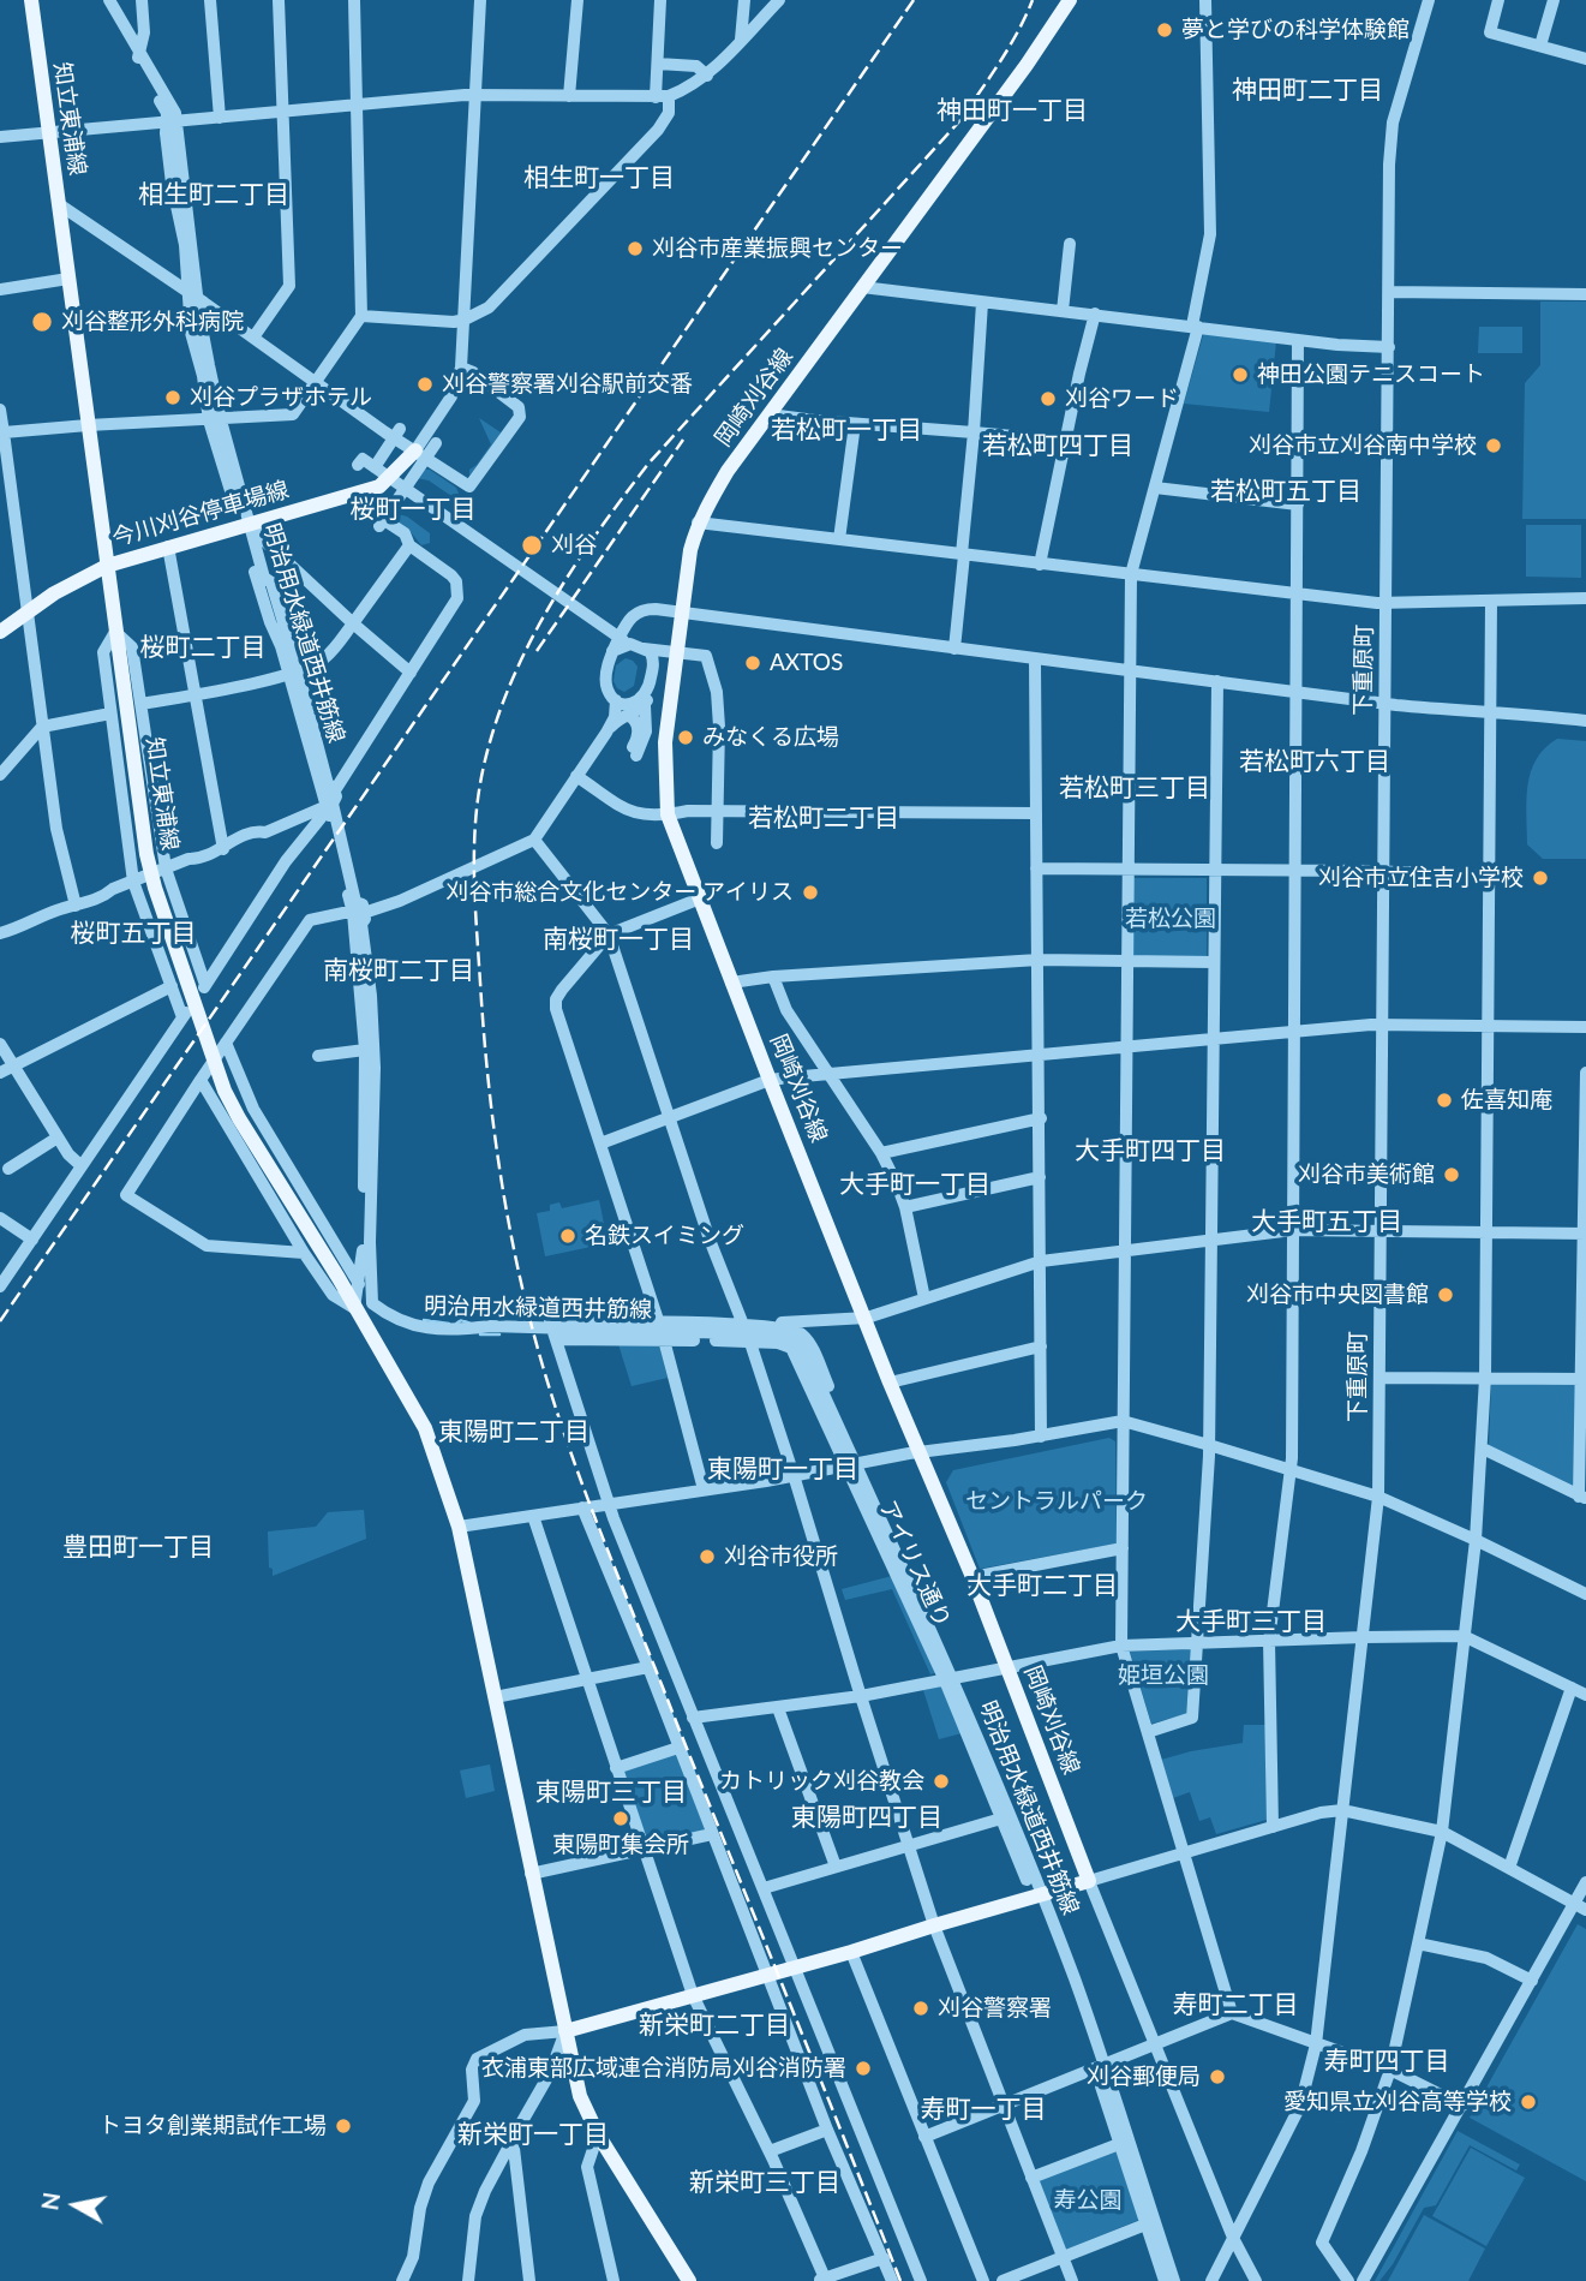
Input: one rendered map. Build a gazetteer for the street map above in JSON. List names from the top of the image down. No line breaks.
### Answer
{"streets":{"main road":["知立東浦線","岡崎刈谷線","今川刈谷停車場線"],"street":["明治用水緑道西井筋線","下重原町","アイリス通り"]},"crossings":[["知立東浦線","今川刈谷停車場線"],["今川刈谷停車場線","明治用水緑道西井筋線"],["明治用水緑道西井筋線","アイリス通り"]],"districts":["神田町二丁目","神田町一丁目","相生町一丁目","相生町二丁目","若松町一丁目","若松町四丁目","若松町五丁目","桜町一丁目","桜町二丁目","若松町六丁目","若松町三丁目","若松町二丁目","桜町五丁目","南桜町一丁目","南桜町二丁目","大手町四丁目","大手町一丁目","大手町五丁目","東陽町二丁目","東陽町一丁目","豊田町一丁目","大手町二丁目","大手町三丁目","東陽町三丁目","東陽町四丁目","寿町二丁目","新栄町二丁目","寿町四丁目","寿町一丁目","新栄町一丁目","新栄町三丁目"],"parks":["若松公園","セントラルパーク","姫垣公園","寿公園"],"places":["夢と学びの科学体験館","刈谷市産業振興センター","刈谷整形外科病院","神田公園テニスコート","刈谷警察署刈谷駅前交番","刈谷プラザホテル","刈谷ワード","刈谷市立刈谷南中学校","刈谷","AXTOS","みなくる広場","刈谷市立住吉小学校","刈谷市総合文化センター アイリス","佐喜知庵","刈谷市美術館","名鉄スイミング","刈谷市中央図書館","刈谷市役所","カトリック刈谷教会","東陽町集会所","刈谷警察署","衣浦東部広域連合消防局刈谷消防署","刈谷郵便局","愛知県立刈谷高等学校","トヨタ創業期試作工場"],"north":"left"}
